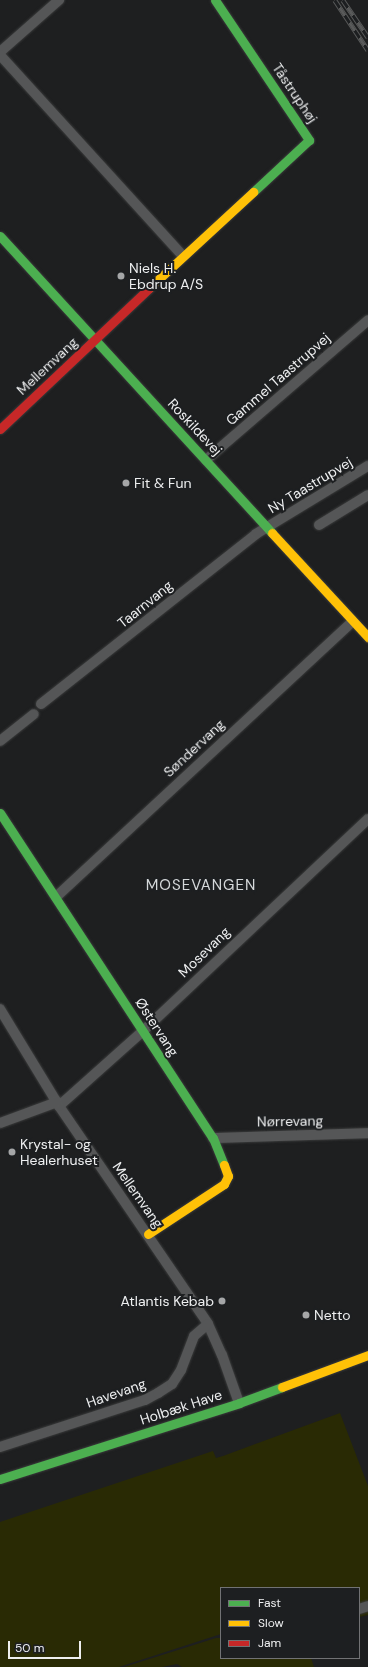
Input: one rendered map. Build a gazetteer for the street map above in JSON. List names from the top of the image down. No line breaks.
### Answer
{"streets":{"street":["Tåstruphøj","Mellemvang","Gammel Taastrupvej","Roskildevej","Ny Taastrupvej","Taarnvang","Søndervang","Mosevang","Østervang","Nørrevang","Havevang","Holbæk Have"]},"crossings":[["Tåstruphøj","Mellemvang"],["Tåstruphøj","Roskildevej"],["Mellemvang","Roskildevej"],["Mellemvang","Mosevang"],["Mellemvang","Østervang"],["Mellemvang","Havevang"],["Mellemvang","Holbæk Have"],["Gammel Taastrupvej","Roskildevej"],["Roskildevej","Ny Taastrupvej"],["Roskildevej","Taarnvang"],["Roskildevej","Søndervang"],["Ny Taastrupvej","Taarnvang"],["Søndervang","Østervang"],["Mosevang","Østervang"],["Østervang","Nørrevang"]],"districts":["MOSEVANGEN"],"places":["Niels H. Ebdrup A/S","Fit & Fun","Krystal- og Healerhuset","Atlantis Kebab","Netto"],"legend":["Fast","Slow","Jam"],"scale_bar":"50 m"}
